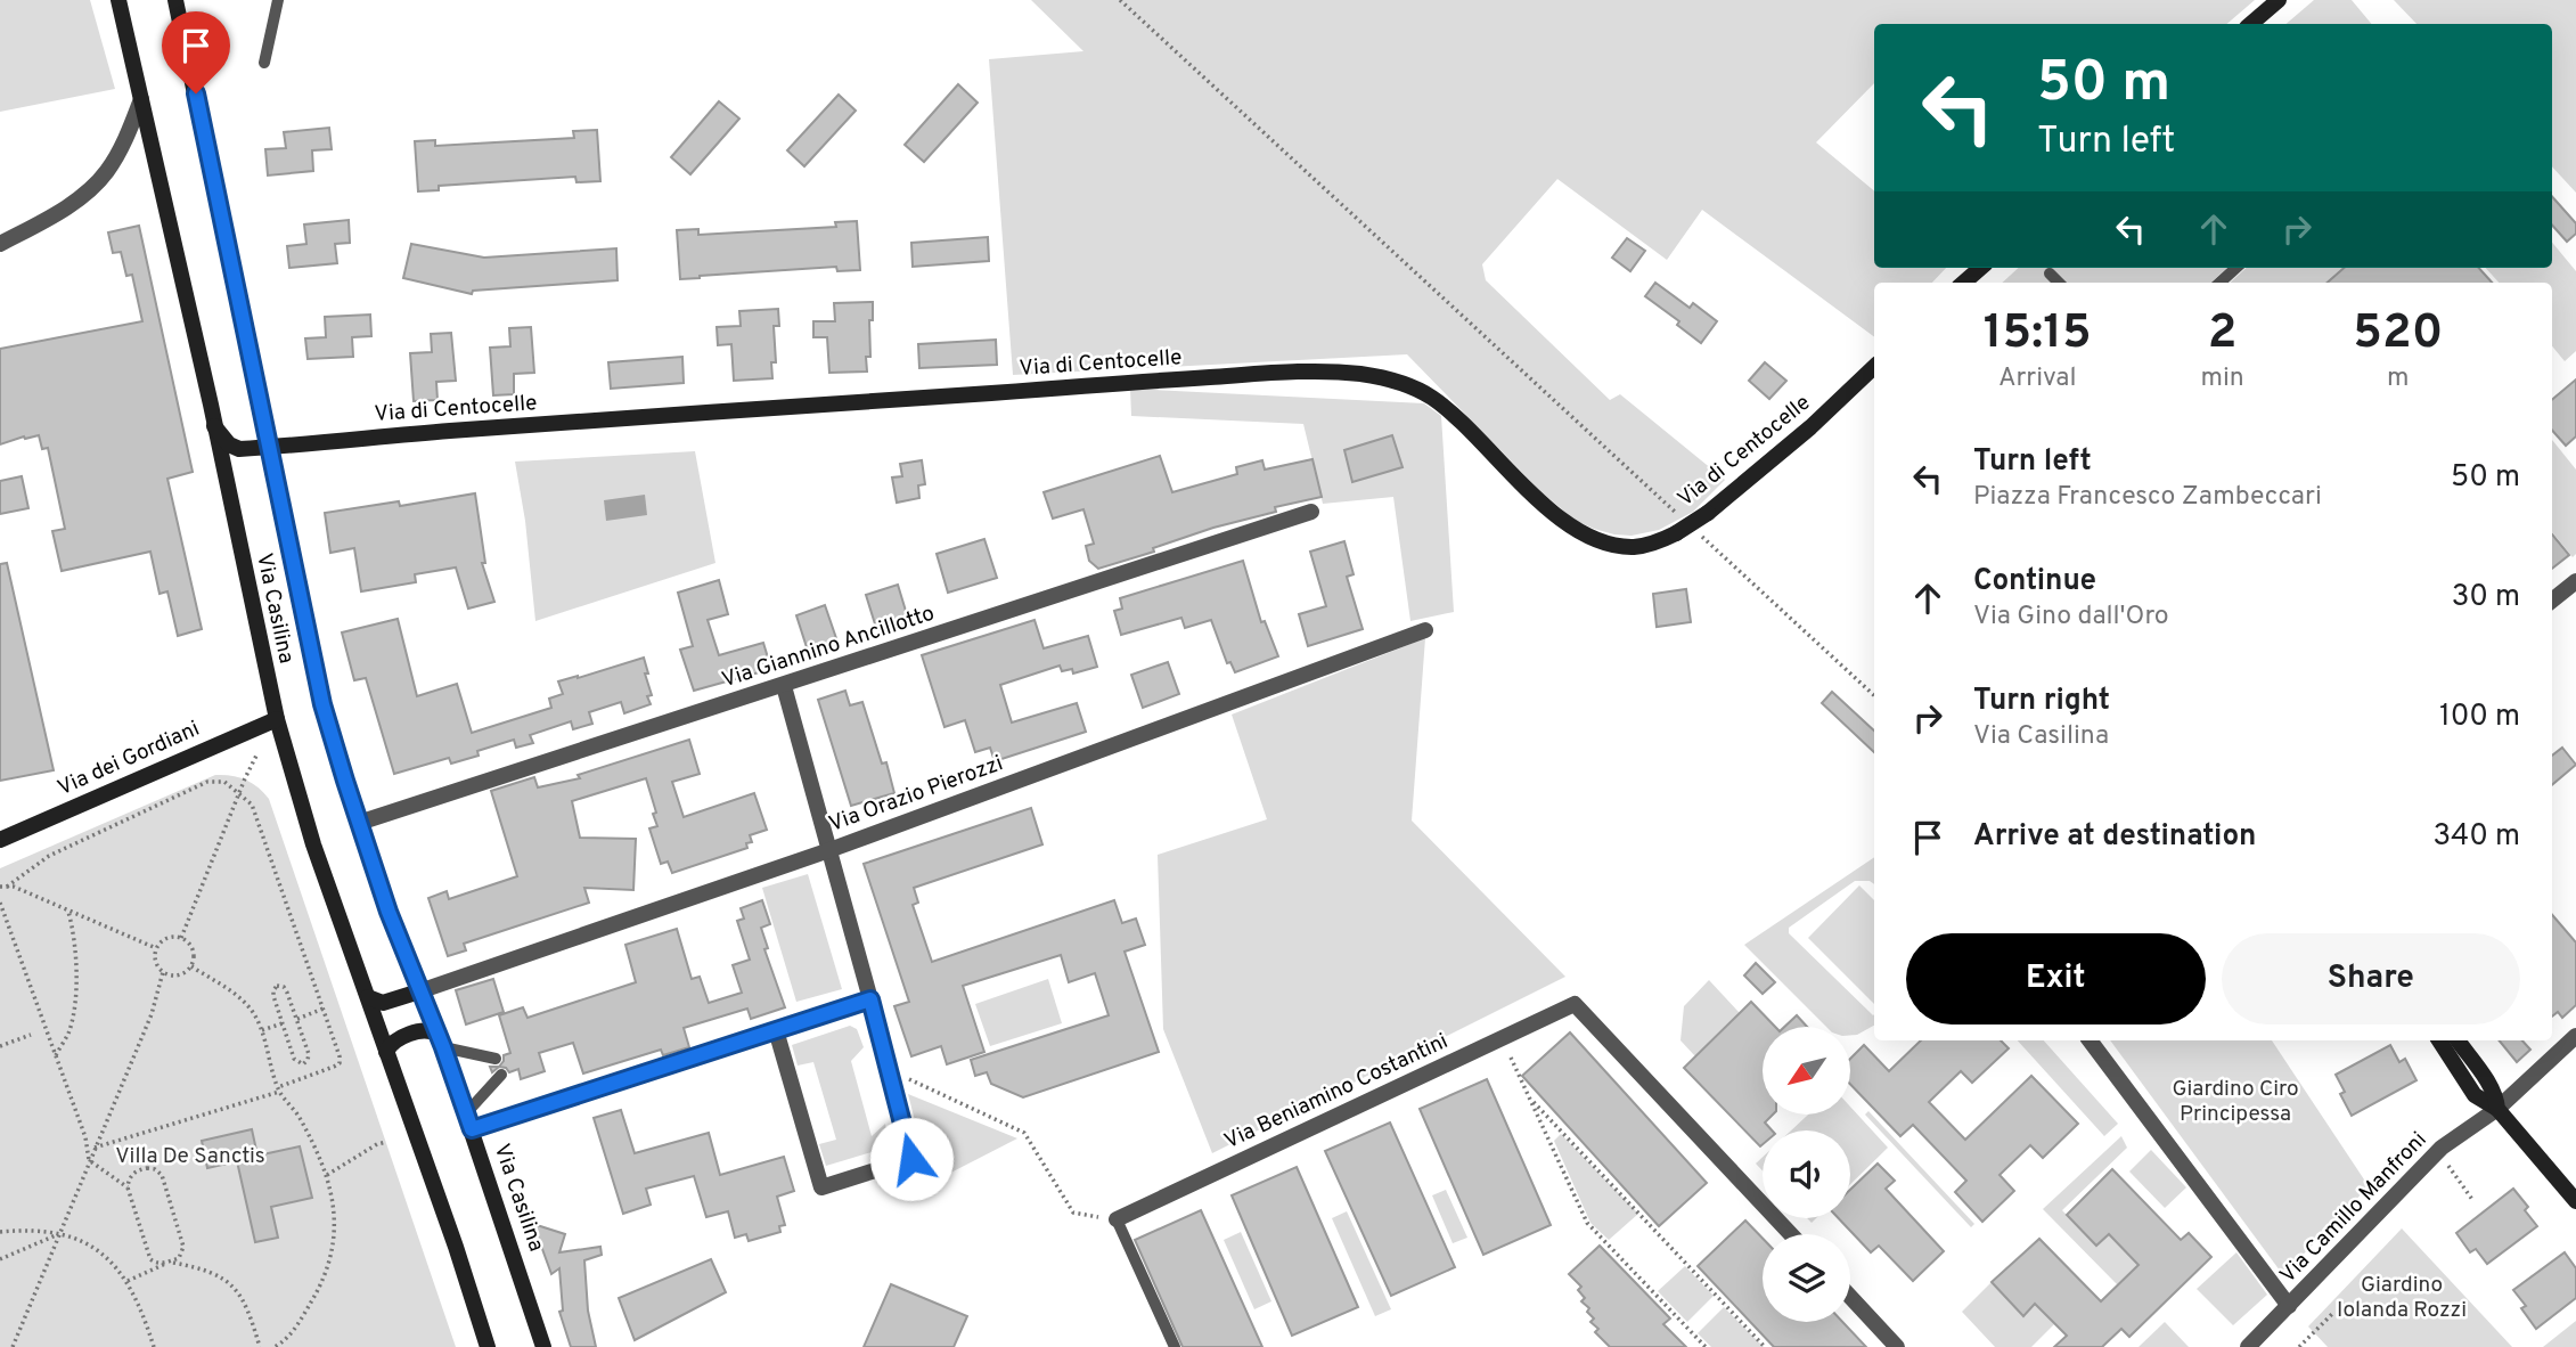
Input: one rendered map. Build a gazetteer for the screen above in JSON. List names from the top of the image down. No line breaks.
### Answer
{"streets":{"main road":["Via di Centocelle","Via Casilina","Via dei Gordiani"],"street":["Via Giannino Ancillotto","Via Orazio Pierozzi","Via Beniamino Costantini","Via Camillo Manfroni"]},"crossings":[["Via di Centocelle","Via Casilina"],["Via Casilina","Via Giannino Ancillotto"],["Via Casilina","Via dei Gordiani"],["Via Casilina","Via Orazio Pierozzi"]],"parks":["Giardino Ciro Principessa","Villa De Sanctis","Giardino Iolanda Rozzi"],"north":"bottom left","page":{"turn":["50 m","Turn left"],"eta":["15:15","Arrival","2","min","520","m"],"list":[{"name":"Turn left","note":"Piazza Francesco Zambeccari","value":"50 m"},{"name":"Continue","note":"Via Gino dall'Oro","value":"30 m"},{"name":"Turn right","note":"Via Casilina","value":"100 m"},{"name":"Arrive at destination","value":"340 m"}],"buttons":["Exit","Share"]}}
